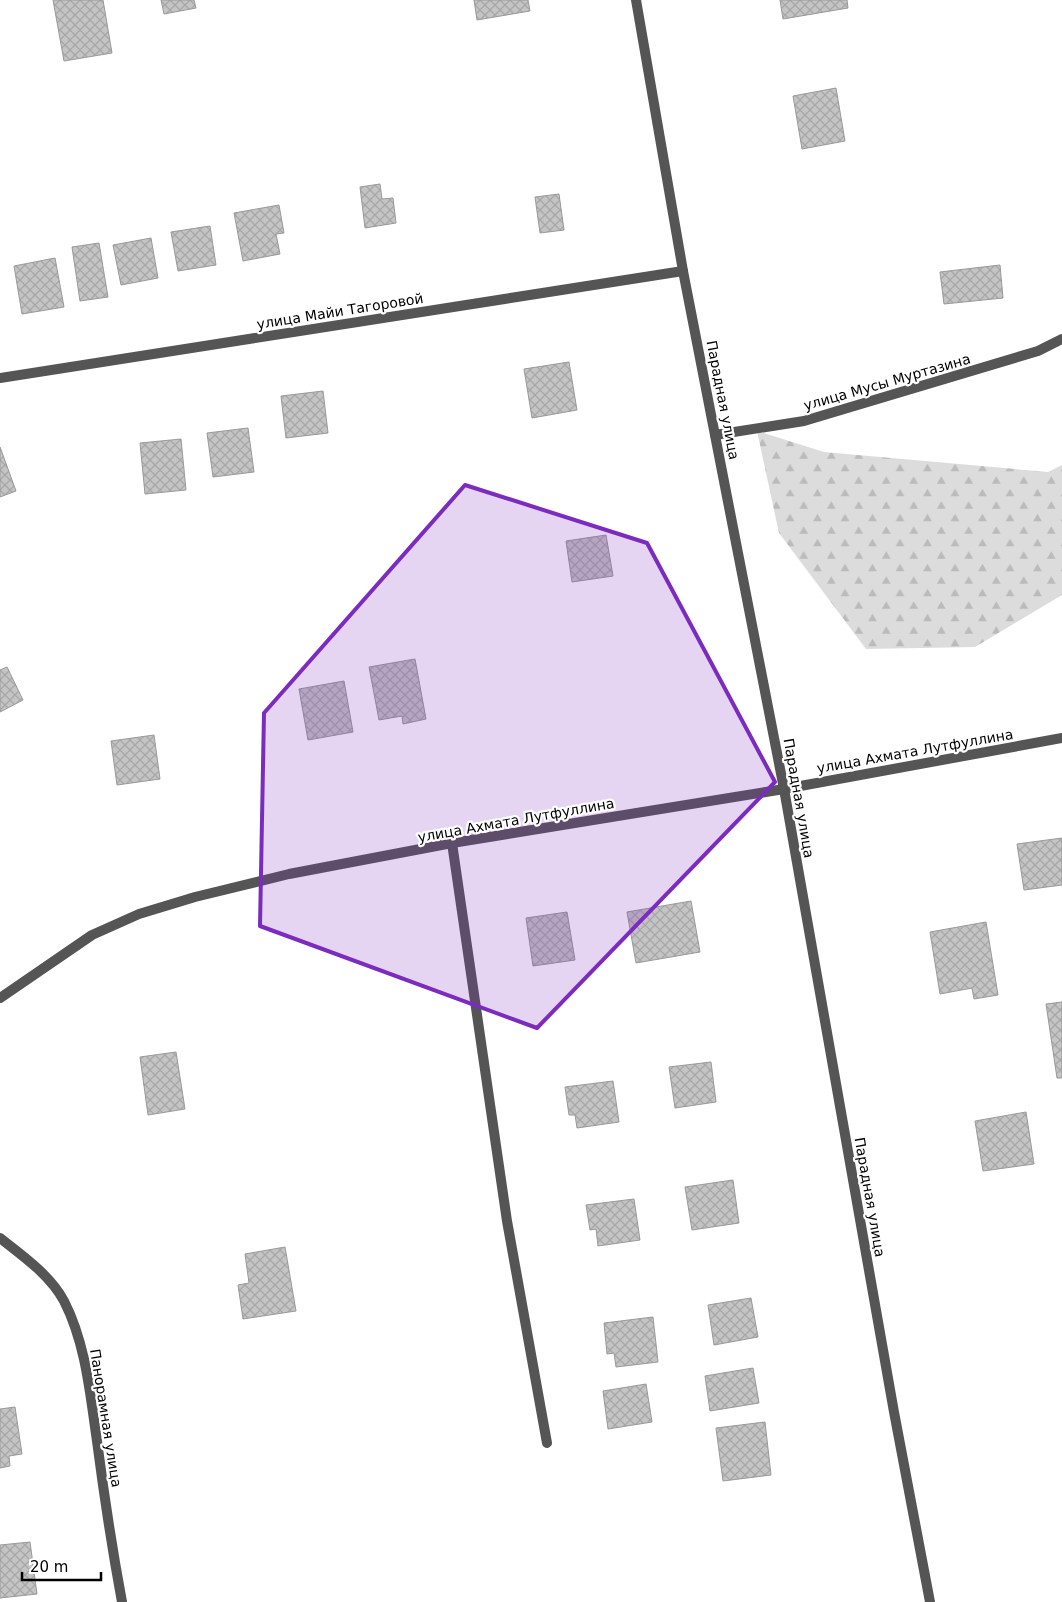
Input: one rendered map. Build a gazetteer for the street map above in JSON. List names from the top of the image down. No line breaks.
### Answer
{"streets":{"street":["улица Майи Тагоровой","улица Мусы Муртазина","Парадная улица","улица Ахмата Лутфуллина","Панорамная улица"]},"crossings":[["улица Майи Тагоровой","Парадная улица"],["улица Мусы Муртазина","Парадная улица"],["Парадная улица","улица Ахмата Лутфуллина"]],"scale_bar":"20 m"}
